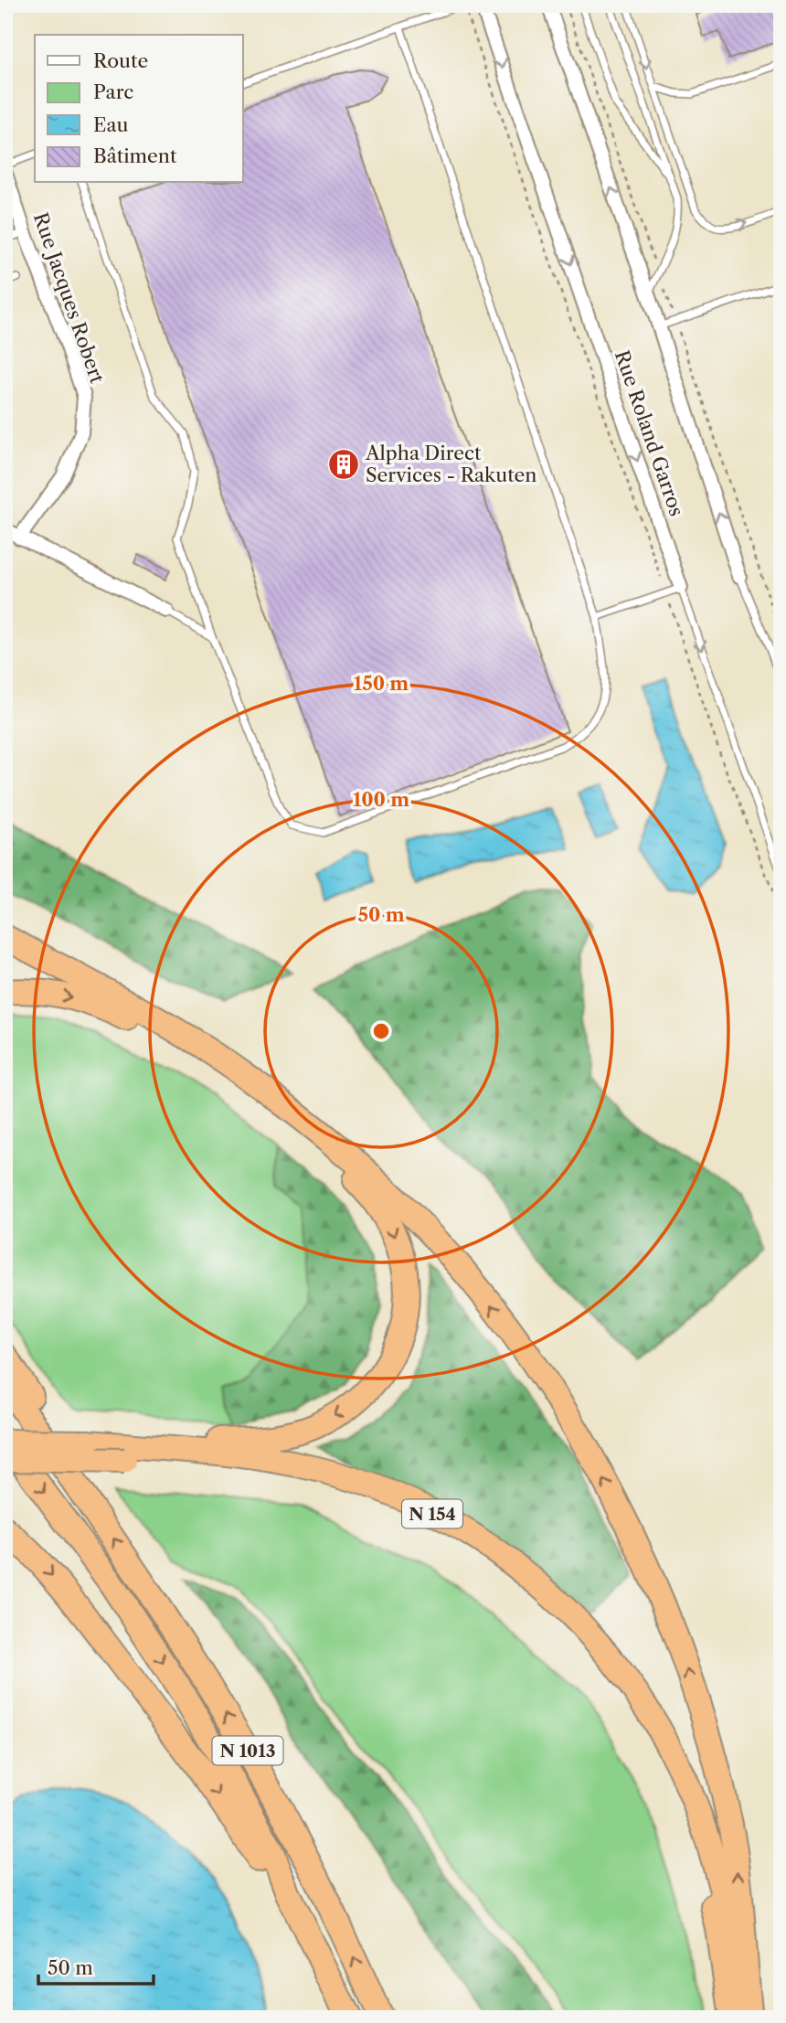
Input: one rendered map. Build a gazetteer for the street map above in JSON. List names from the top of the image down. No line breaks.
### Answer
{"streets":{"highway":["N 154","N 1013"],"street":["Rue Jacques Robert","Rue Roland Garros"]},"crossings":[["N 154","N 1013"]],"places":{"building":["Alpha Direct Services - Rakuten"]},"legend":["Route","Parc","Eau","Bâtiment"],"scale_bar":"50 m","rings":["150 m","100 m","50 m"]}
